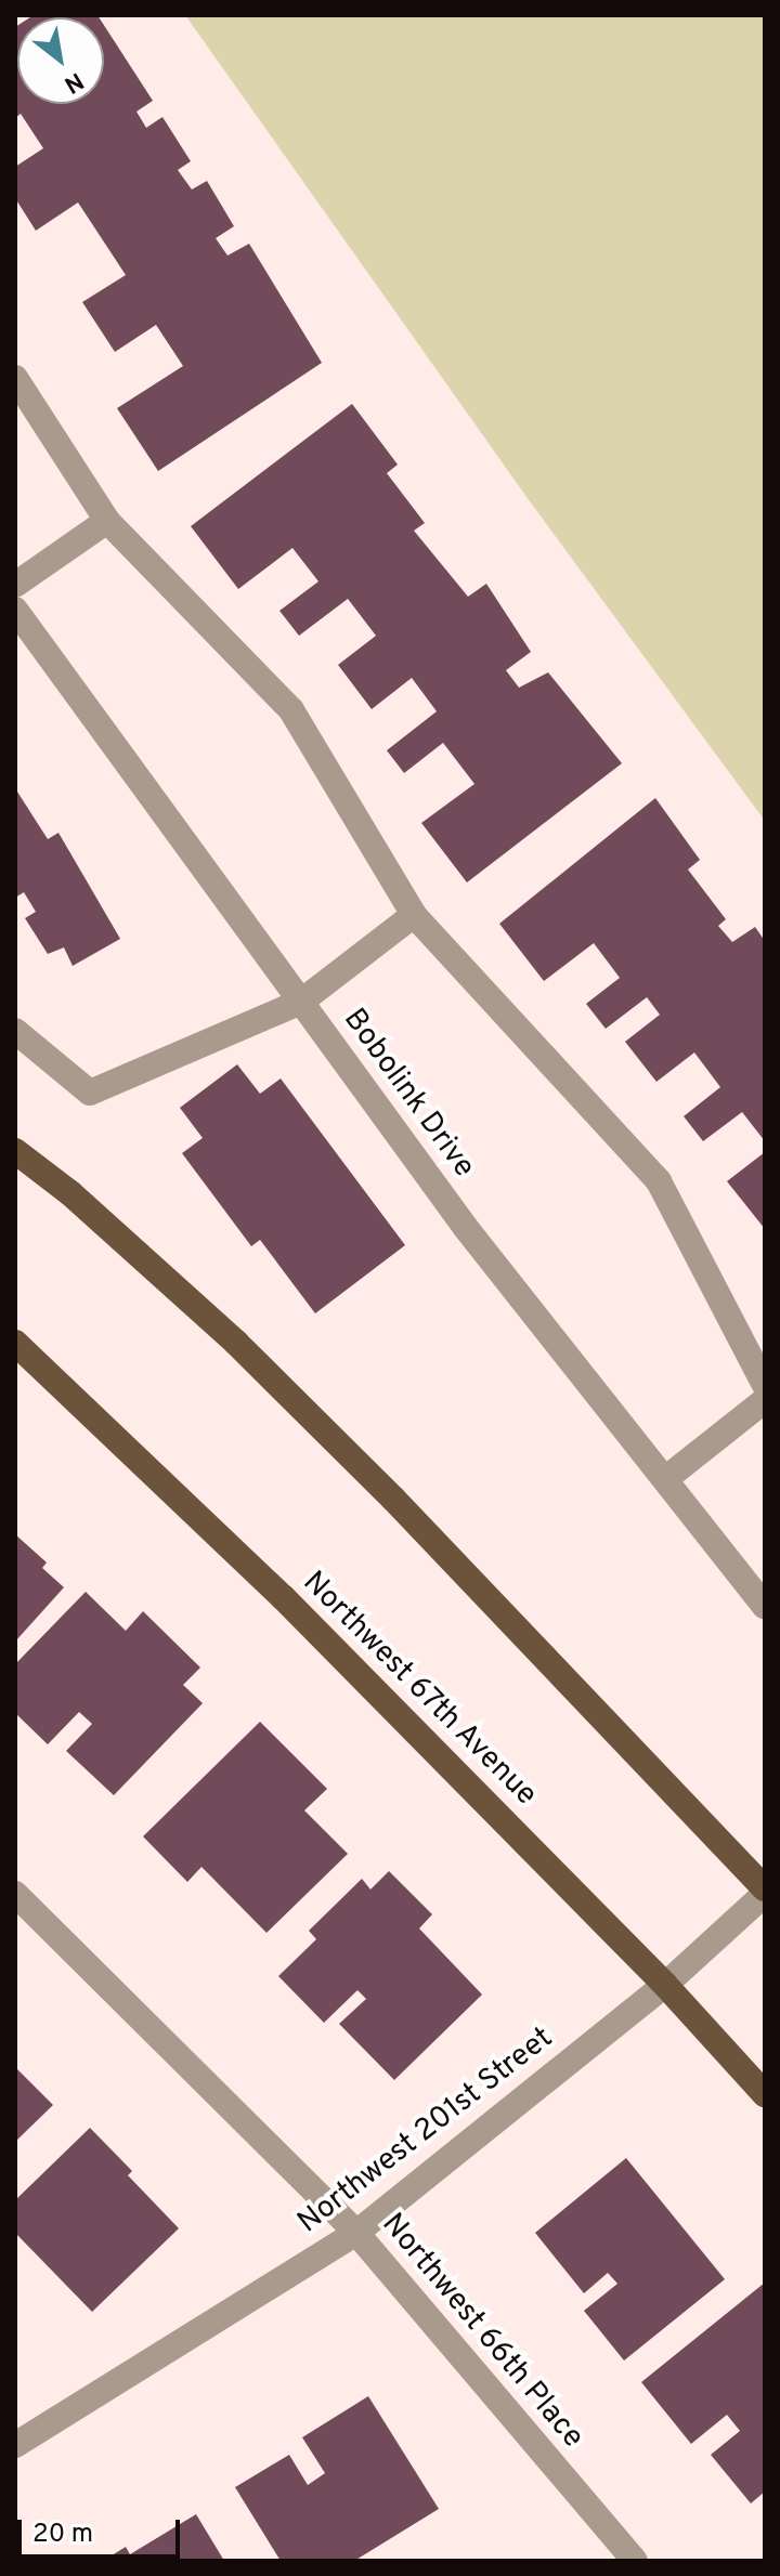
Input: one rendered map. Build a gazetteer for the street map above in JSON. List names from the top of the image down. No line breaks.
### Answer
{"streets":{"main road":["Northwest 67th Avenue"],"street":["Bobolink Drive","Northwest 201st Street","Northwest 66th Place"]},"crossings":[["Northwest 67th Avenue","Northwest 201st Street"],["Northwest 201st Street","Northwest 66th Place"]],"scale_bar":"20 m","north":"bottom right"}
